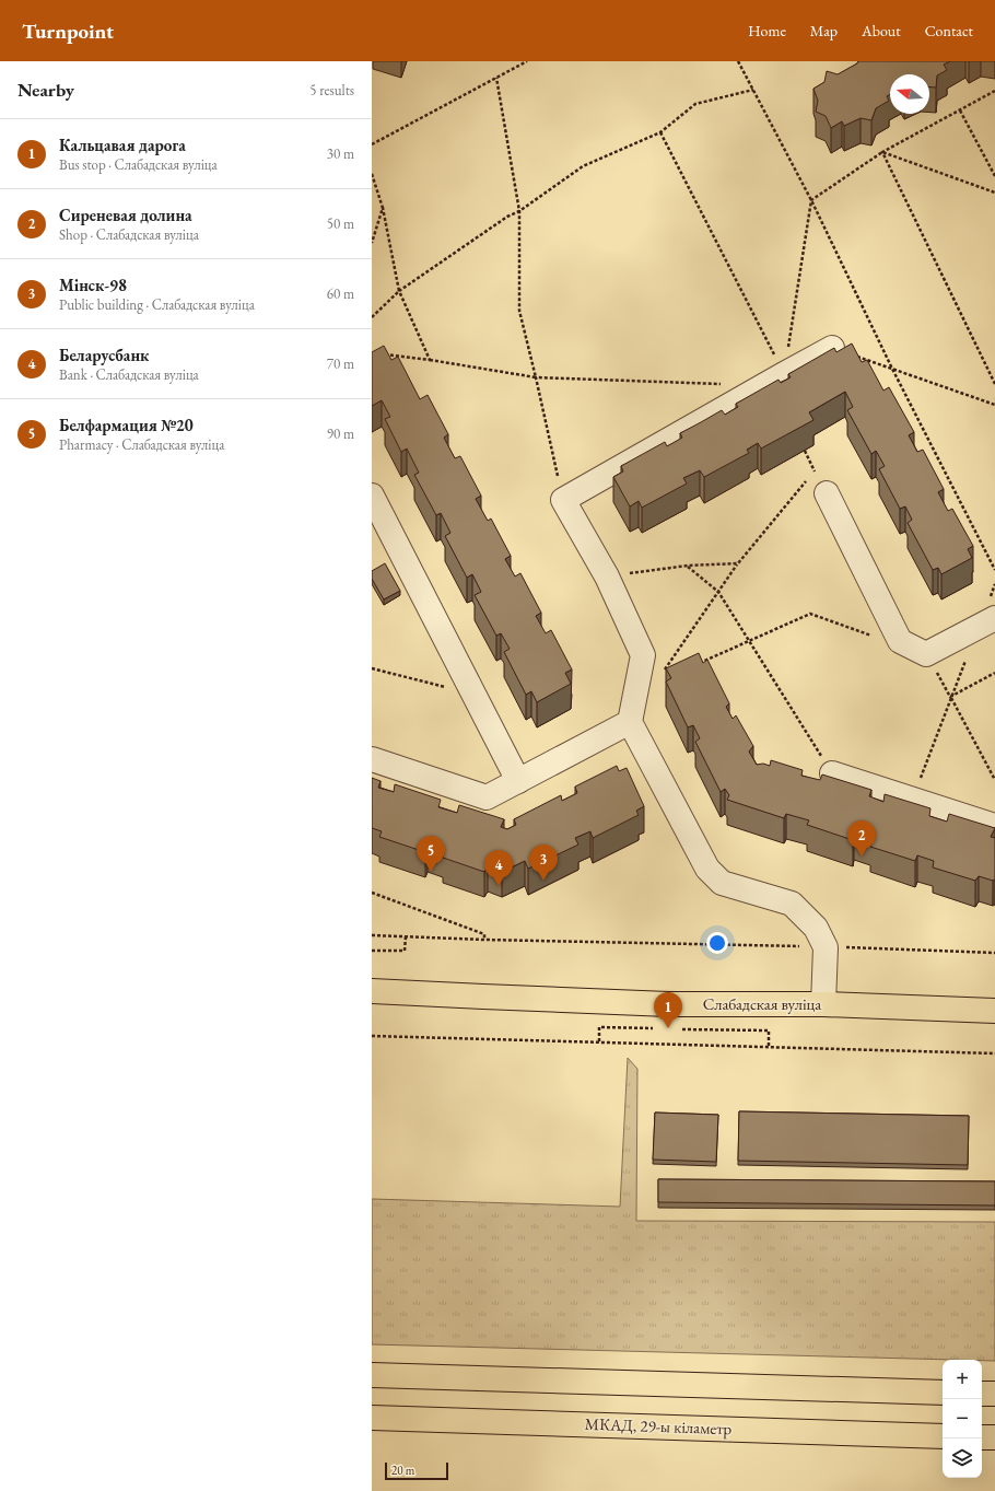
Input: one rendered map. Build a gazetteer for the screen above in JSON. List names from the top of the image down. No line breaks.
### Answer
{"streets":{"main road":["Слабадская вуліца","МКАД, 29-ы кіламетр"]},"scale_bar":"20 m","north":"left","page":{"header":"Turnpoint","nav":["Home","Map","About","Contact"],"heading":["Nearby","5 results"],"list":[{"mark":"1","name":"Кальцавая дарога","note":"Bus stop · Слабадская вуліца","value":"30 m"},{"mark":"2","name":"Сиреневая долина","note":"Shop · Слабадская вуліца","value":"50 m"},{"mark":"3","name":"Мінск-98","note":"Public building · Слабадская вуліца","value":"60 m"},{"mark":"4","name":"Беларусбанк","note":"Bank · Слабадская вуліца","value":"70 m"},{"mark":"5","name":"Белфармация №20","note":"Pharmacy · Слабадская вуліца","value":"90 m"}],"pins":["2","5","3","4","1"],"map_buttons":["+","−"],"scale":"20 m"}}
